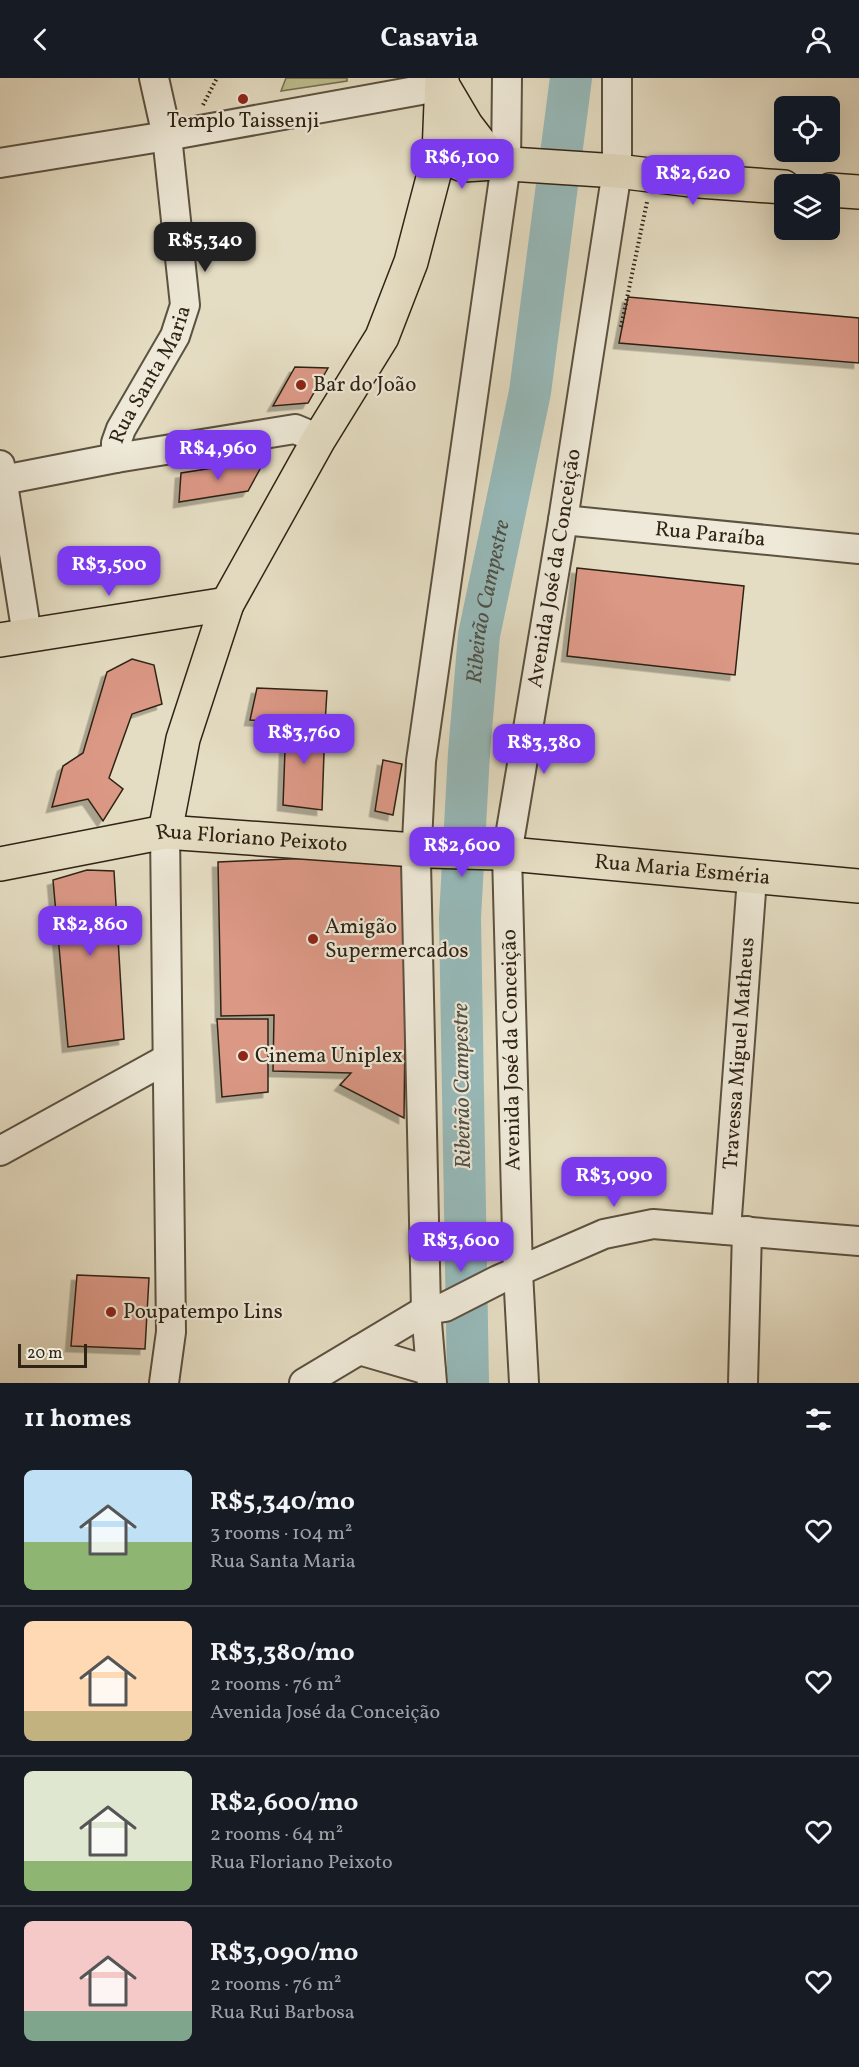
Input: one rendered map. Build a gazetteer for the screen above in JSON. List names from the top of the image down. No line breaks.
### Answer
{"streets":{"main road":["Rua Floriano Peixoto","Rua Maria Esméria"],"street":["Rua Santa Maria","Rua Paraíba","Avenida José da Conceição","Travessa Miguel Matheus"]},"crossings":[["Rua Paraíba","Avenida José da Conceição"],["Avenida José da Conceição","Rua Floriano Peixoto"],["Avenida José da Conceição","Rua Maria Esméria"],["Rua Floriano Peixoto","Rua Maria Esméria"],["Rua Maria Esméria","Travessa Miguel Matheus"]],"water":["Ribeirão Campestre"],"places":["Templo Taissenji","Bar do João","Amigão Supermercados","Cinema Uniplex","Poupatempo Lins"],"scale_bar":"20 m","page":{"header":"Casavia","price":["R$6,100","R$2,620","R$5,340","R$4,960","R$3,500","R$3,760","R$3,380","R$2,600","R$2,860","R$3,090","R$3,600"],"scale":"20 m","heading":"11 homes","list":[{"name":"R$5,340/mo","note":"3 rooms · 104 m² · Rua Santa Maria"},{"name":"R$3,380/mo","note":"2 rooms · 76 m² · Avenida José da Conceição"},{"name":"R$2,600/mo","note":"2 rooms · 64 m² · Rua Floriano Peixoto"},{"name":"R$3,090/mo","note":"2 rooms · 76 m² · Rua Rui Barbosa"}]}}
